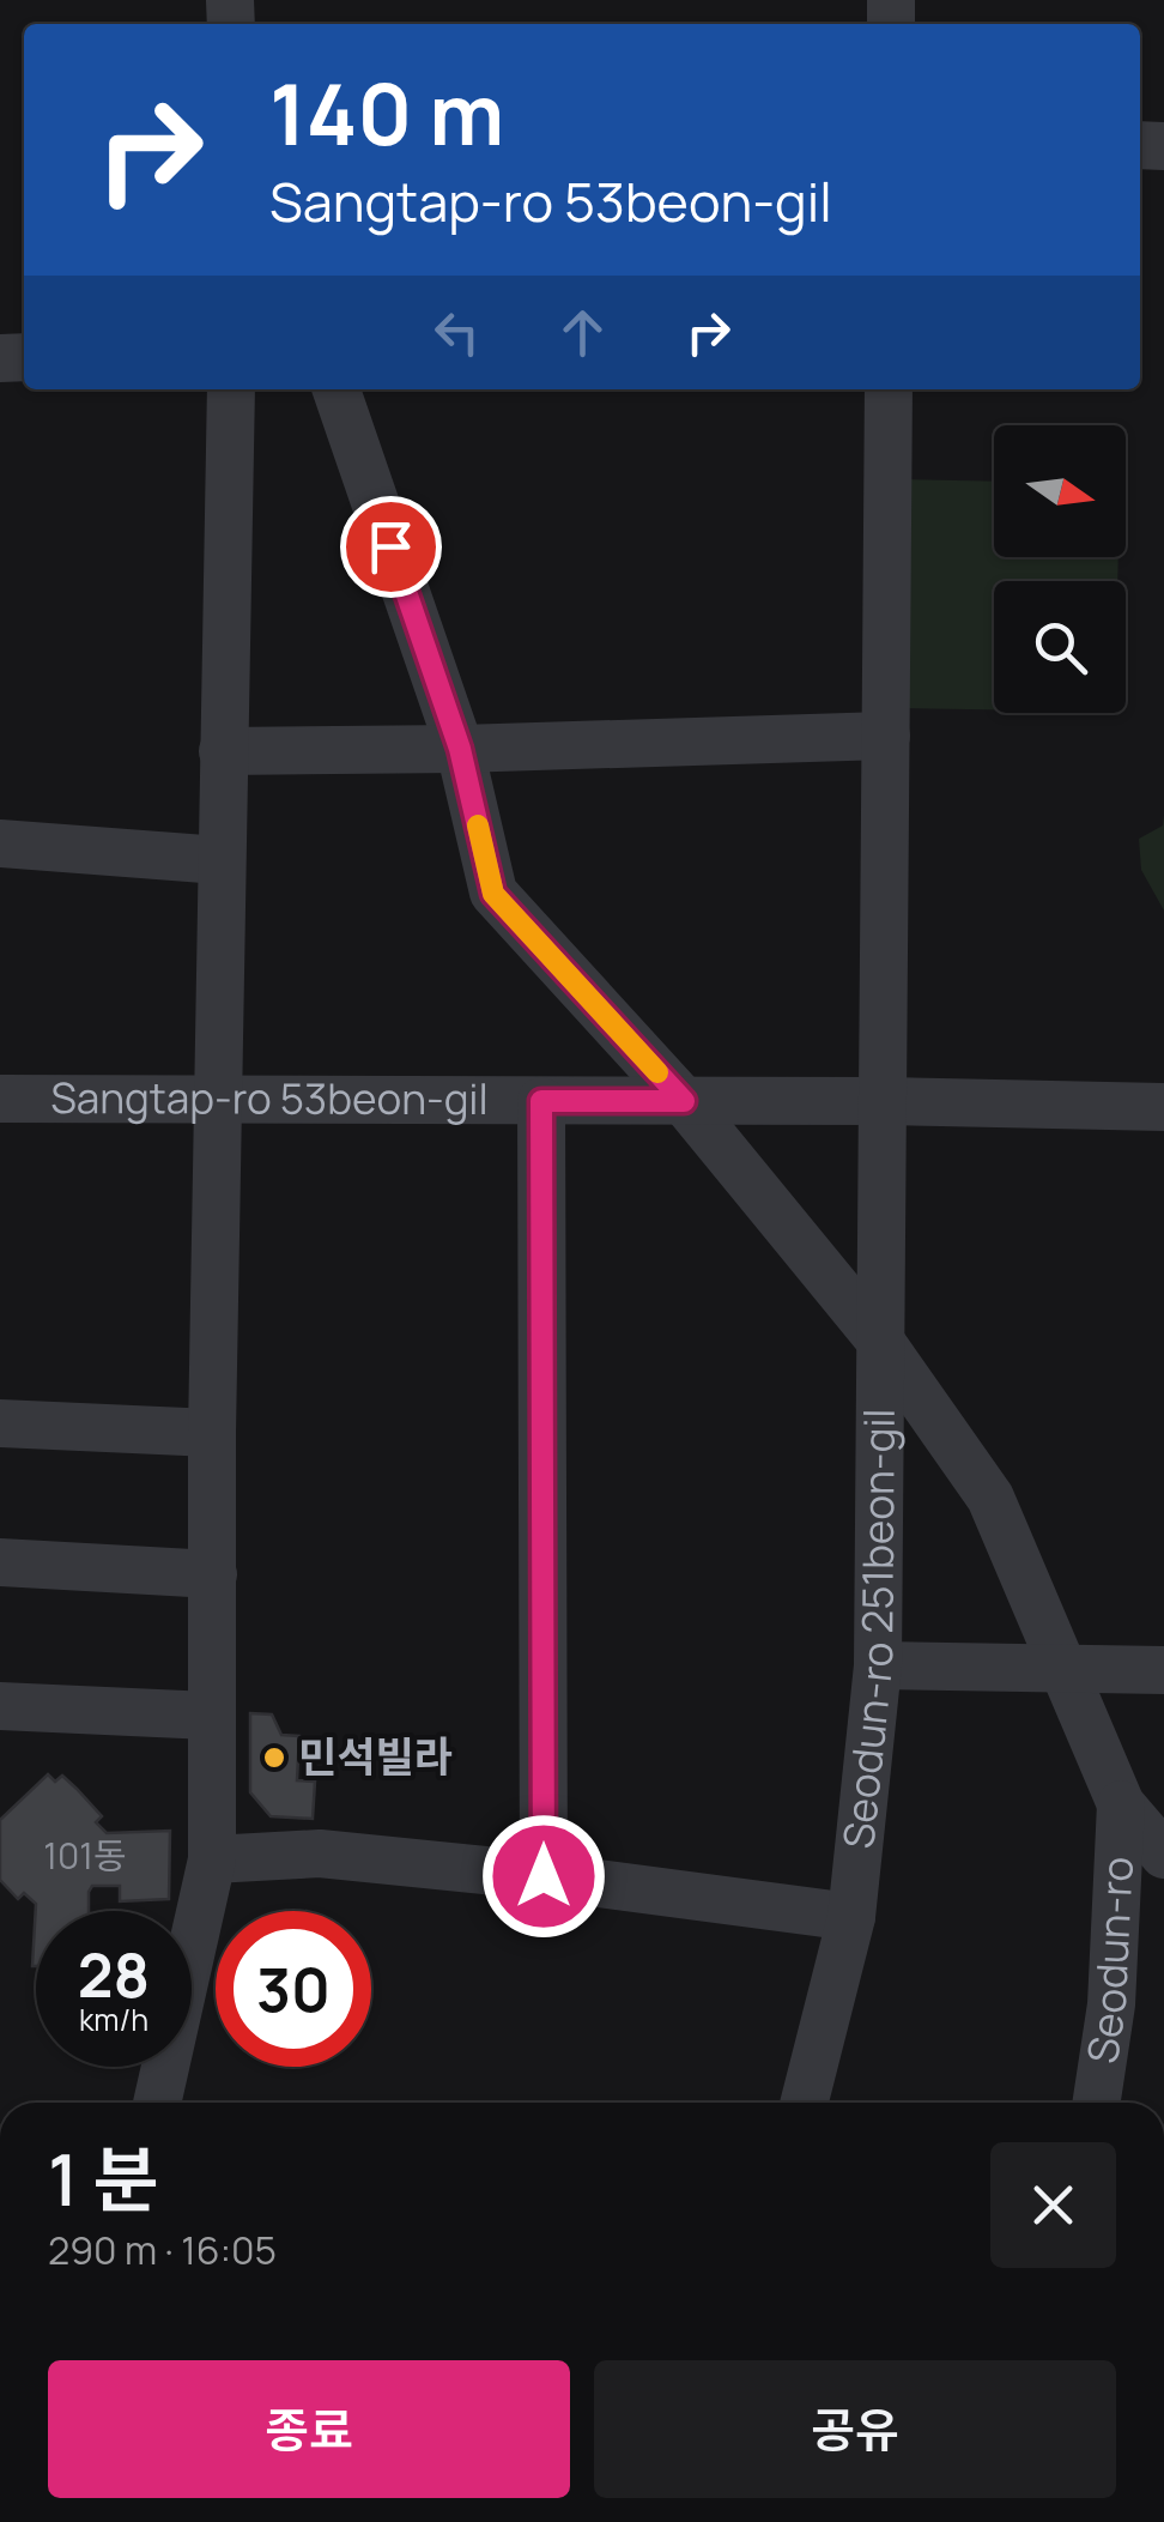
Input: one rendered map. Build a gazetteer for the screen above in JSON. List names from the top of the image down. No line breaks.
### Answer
{"streets":{"street":["Sangtap-ro 53beon-gil","Seodun-ro 251beon-gil","Seodun-ro"]},"crossings":[["Sangtap-ro 53beon-gil","Seodun-ro 251beon-gil"],["Seodun-ro 251beon-gil","Seodun-ro"]],"places":["민석빌라"],"house_numbers":["101동"],"north":"right","page":{"turn":["140 m","Sangtap-ro 53beon-gil"],"speed":"28 km/h","limit":"30","heading":["1 분","290 m · 16:05"],"buttons":["종료","공유"]}}
